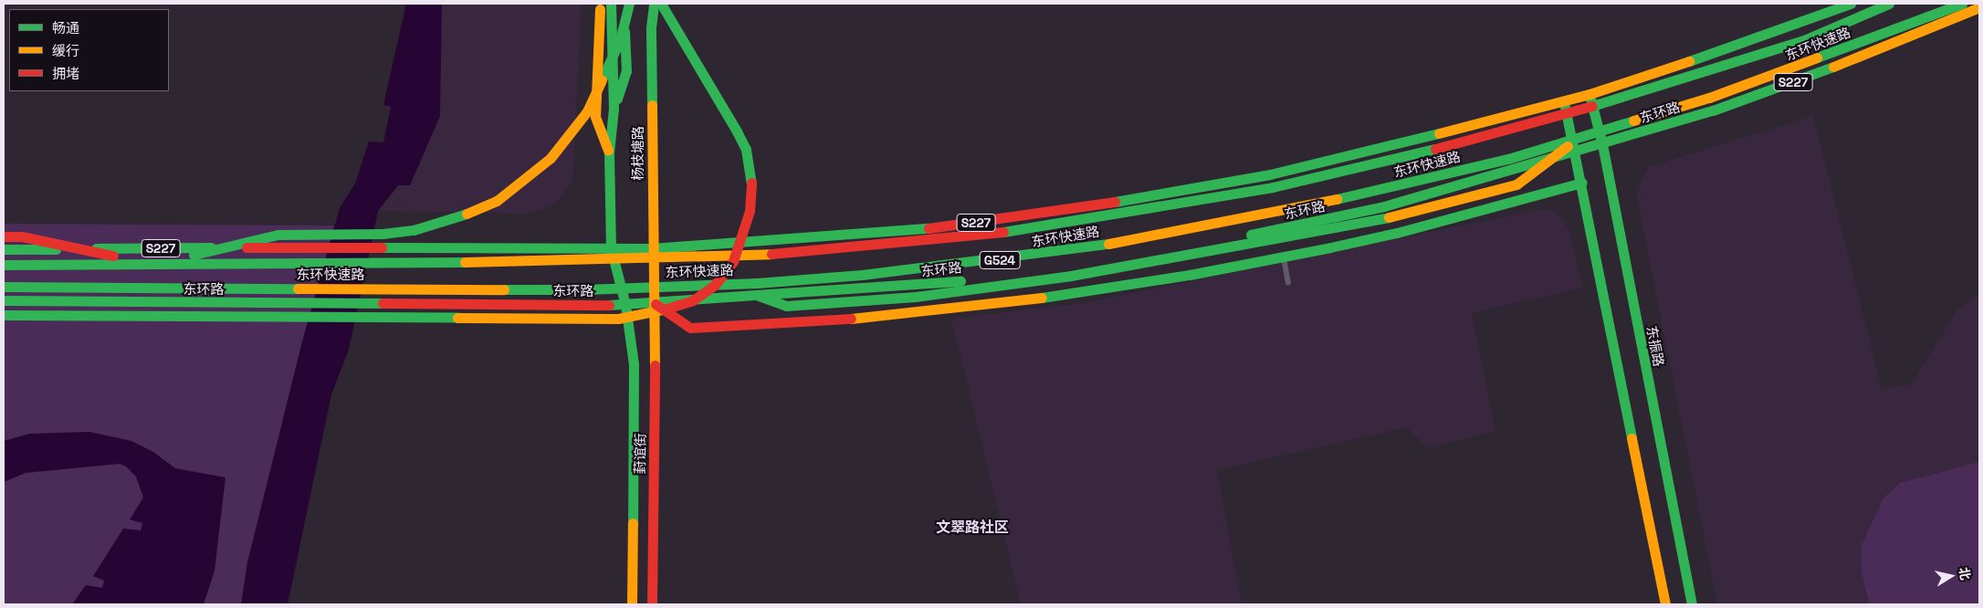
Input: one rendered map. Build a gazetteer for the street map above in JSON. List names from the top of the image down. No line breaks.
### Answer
{"streets":{"main road":["东环快速路","S227","东环路","杨枝塘路","G524","东振路","葑谊街"]},"crossings":[["S227","杨枝塘路"],["S227","东振路"],["东环路","杨枝塘路"],["东环路","东振路"],["东环路","葑谊街"],["杨枝塘路","葑谊街"]],"districts":["文翠路社区"],"legend":["畅通","缓行","拥堵"],"north":"right"}
